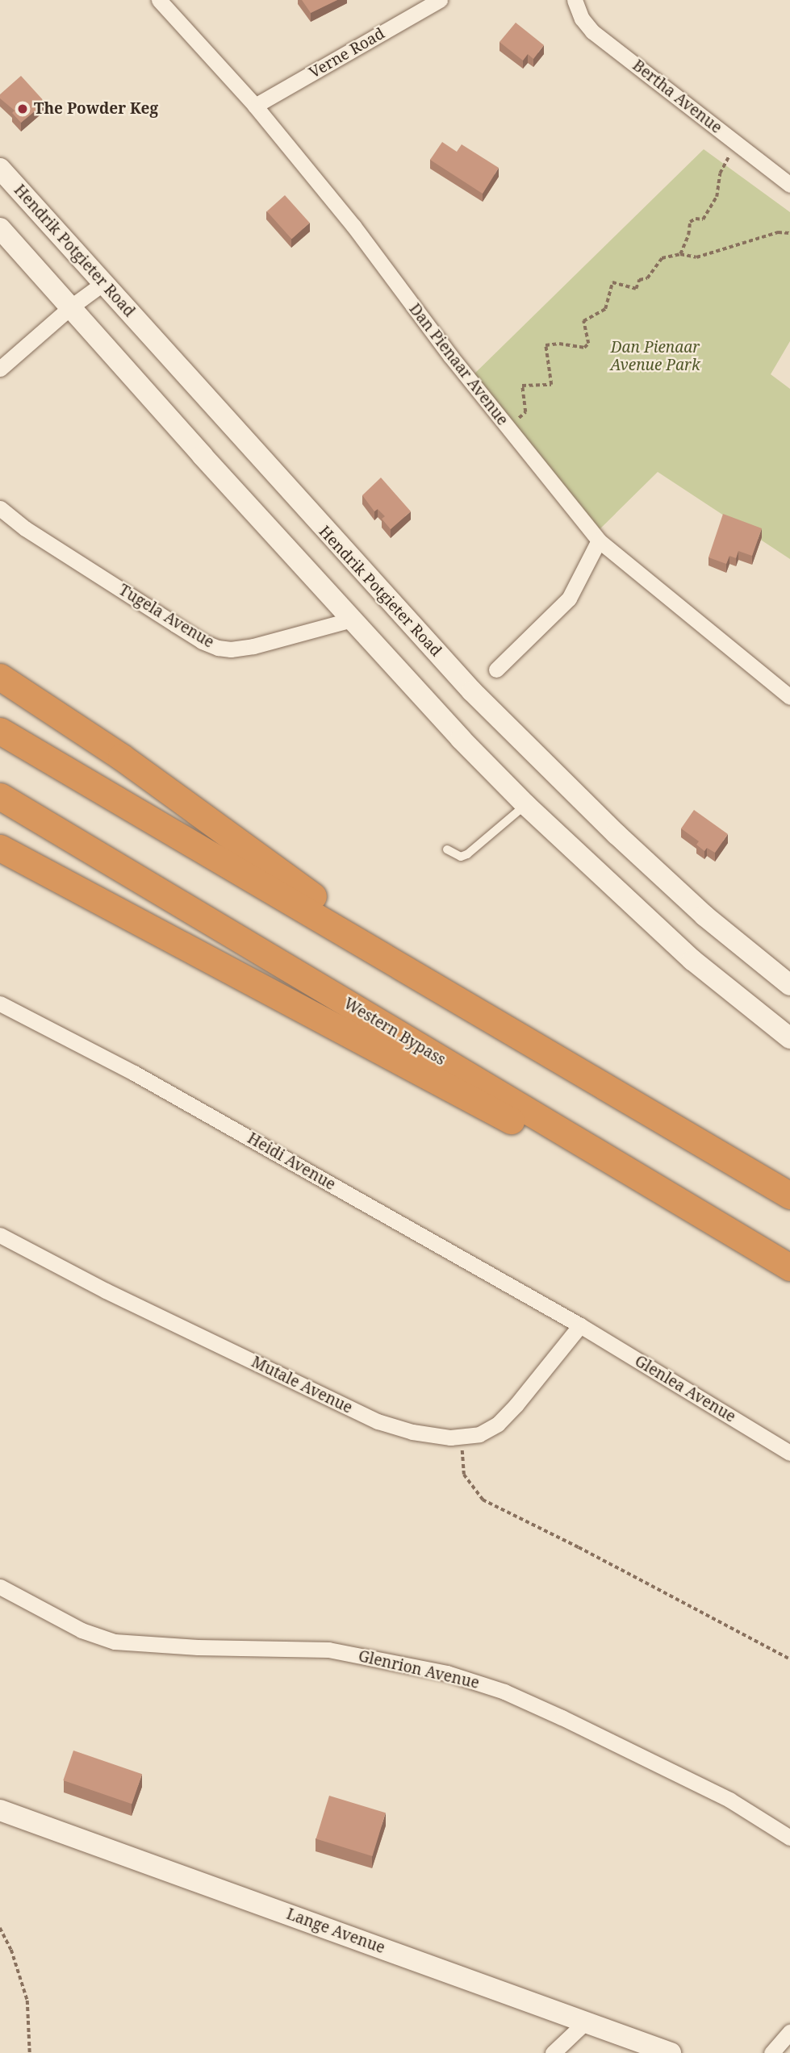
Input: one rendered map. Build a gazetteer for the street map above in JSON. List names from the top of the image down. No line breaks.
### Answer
{"streets":{"highway":["Western Bypass"],"main road":["Hendrik Potgieter Road","Lange Avenue"],"street":["Verne Road","Bertha Avenue","Dan Pienaar Avenue","Tugela Avenue","Heidi Avenue","Mutale Avenue","Glenlea Avenue","Glenrion Avenue"]},"crossings":[["Verne Road","Dan Pienaar Avenue"],["Heidi Avenue","Mutale Avenue"],["Heidi Avenue","Glenlea Avenue"],["Mutale Avenue","Glenlea Avenue"]],"parks":["Dan Pienaar Avenue Park"],"places":["The Powder Keg"]}
